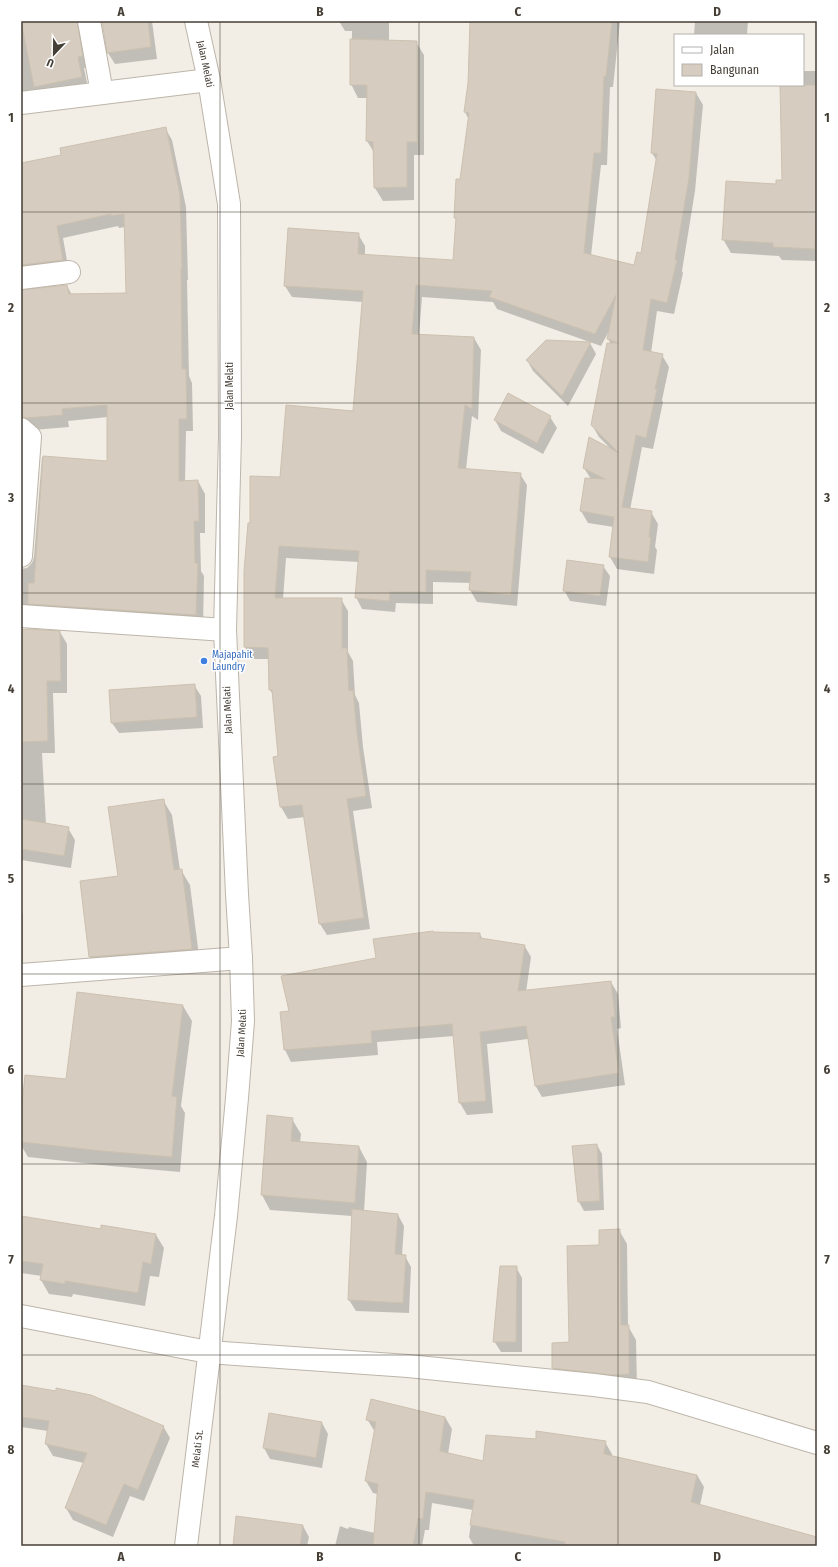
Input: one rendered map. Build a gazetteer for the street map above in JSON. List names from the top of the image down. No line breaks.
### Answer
{"streets":{"street":["Jalan Melati","Melati St."]},"crossings":[["Jalan Melati","Melati St."]],"places":["Majapahit Laundry"],"legend":["Jalan","Bangunan"],"north":"bottom","grid":{"columns":["A","B","C","D"],"rows":["1","2","3","4","5","6","7","8"]}}
